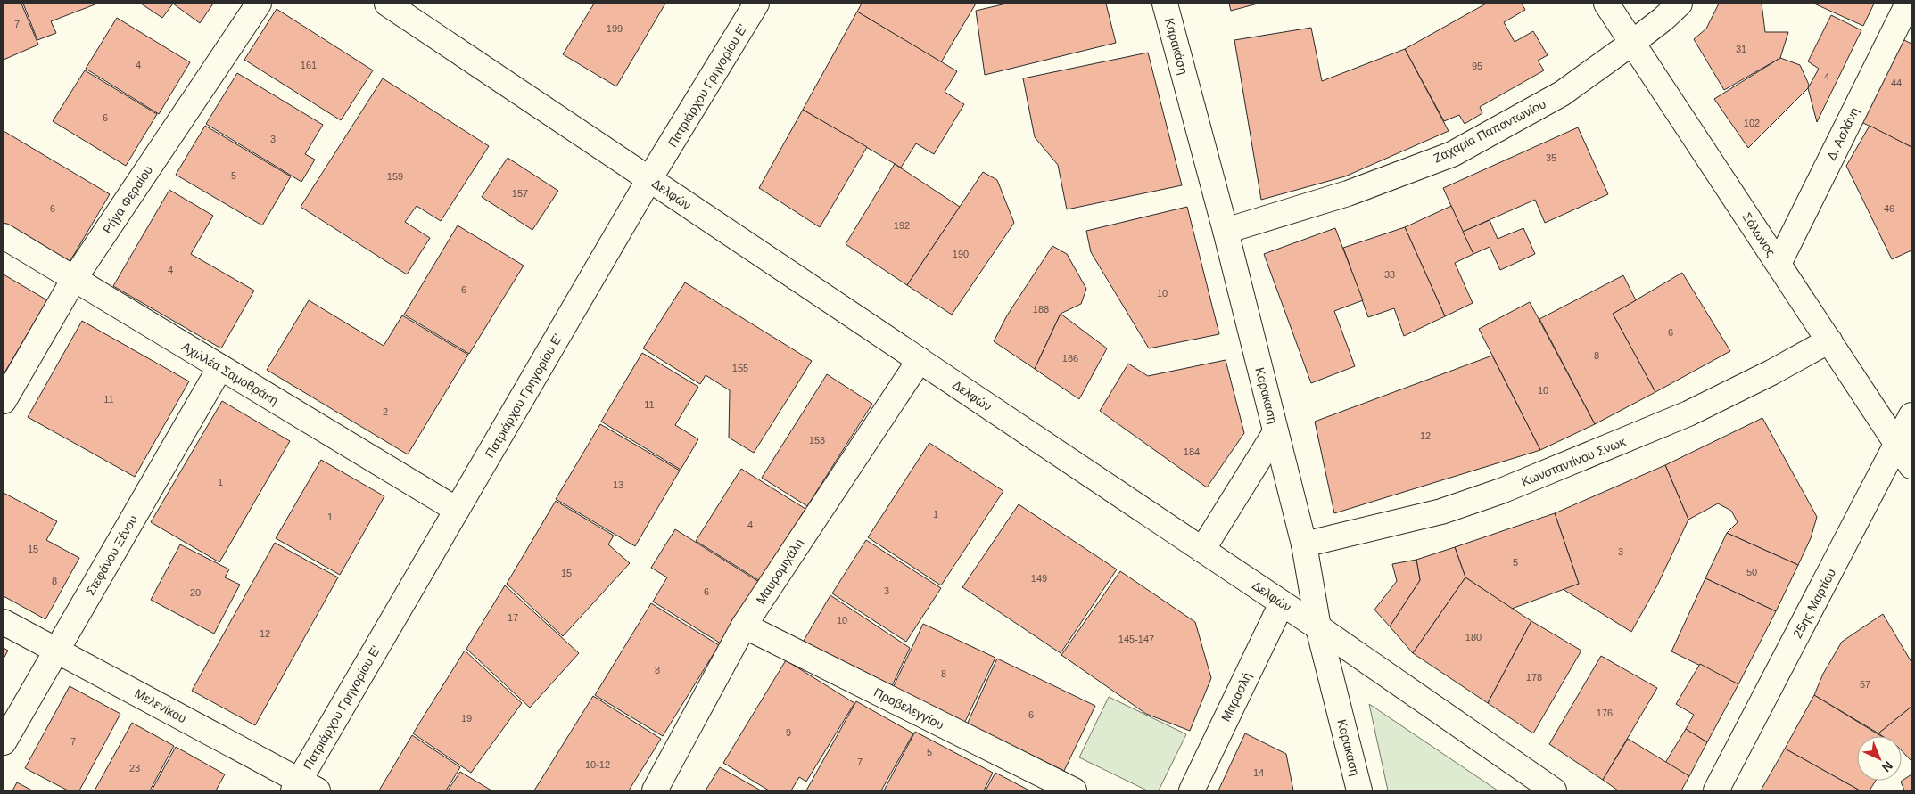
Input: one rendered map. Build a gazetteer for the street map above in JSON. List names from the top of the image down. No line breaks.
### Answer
{"streets":{"street":["Καρακάση","Πατριάρχου Γρηγορίου Ε'","Ζαχαρία Παπαντωνίου","Δ. Ασλάνη","Δελφών","Ρήγα Φεραίου","Σόλωνος","Αχιλλέα Σαμοθράκη","Κωνσταντίνου Σνωκ","Στεφάνου Ξένου","Μαυρομιχάλη","25ης Μαρτίου","Μαρασλή","Μελενίκου","Προβελεγγίου"]},"crossings":[["Καρακάση","Ζαχαρία Παπαντωνίου"],["Καρακάση","Δελφών"],["Καρακάση","Κωνσταντίνου Σνωκ"],["Πατριάρχου Γρηγορίου Ε'","Δελφών"],["Πατριάρχου Γρηγορίου Ε'","Αχιλλέα Σαμοθράκη"],["Πατριάρχου Γρηγορίου Ε'","Μελενίκου"],["Ζαχαρία Παπαντωνίου","Σόλωνος"],["Δ. Ασλάνη","Σόλωνος"],["Δελφών","Μαυρομιχάλη"],["Δελφών","Μαρασλή"],["Ρήγα Φεραίου","Αχιλλέα Σαμοθράκη"],["Σόλωνος","Κωνσταντίνου Σνωκ"],["Σόλωνος","25ης Μαρτίου"],["Αχιλλέα Σαμοθράκη","Στεφάνου Ξένου"],["Στεφάνου Ξένου","Μελενίκου"],["Μαυρομιχάλη","Προβελεγγίου"]],"house_numbers":["7","199","31","4","161","95","4","44","6","102","3","35","5","159","157","6","46","192","190","4","33","6","10","188","6","8","186","155","10","11","11","2","12","153","184","1","13","1","1","4","15","3","5","50","15","149","8","3","6","20","17","10","12","180","145-147","8","8","178","57","176","6","19","9","7","5","7","10-12","23","14"],"north":"bottom right"}
